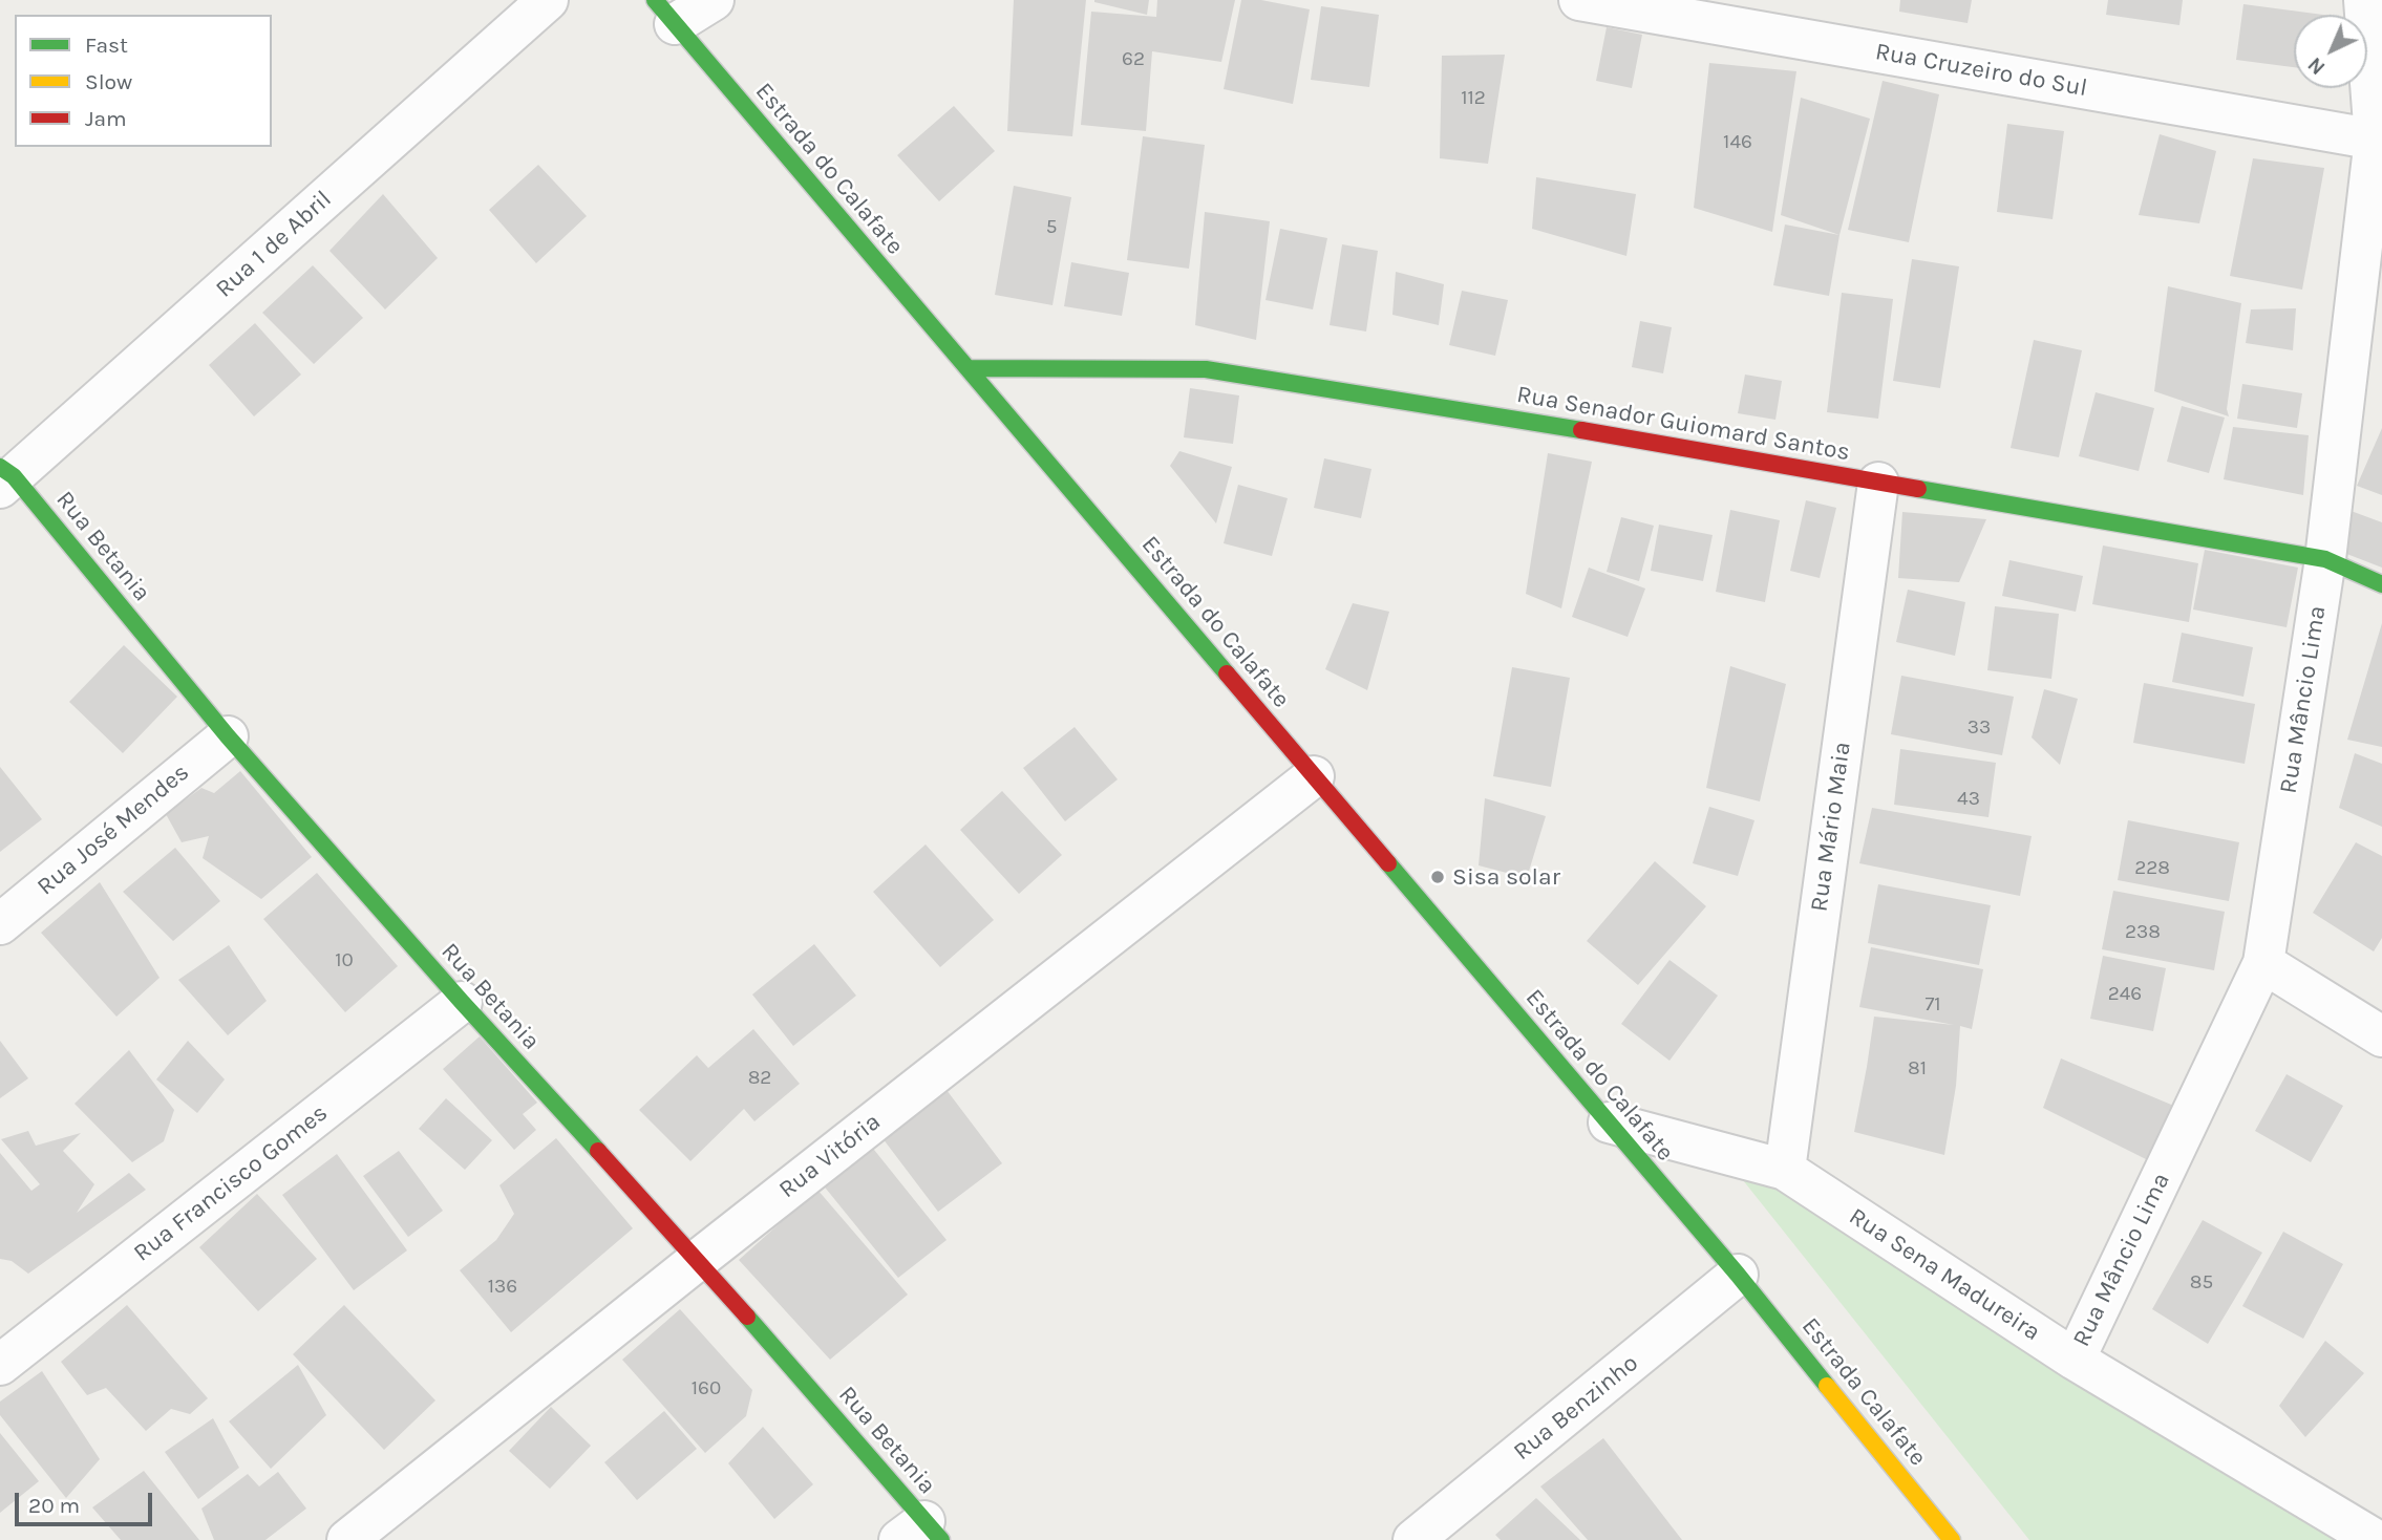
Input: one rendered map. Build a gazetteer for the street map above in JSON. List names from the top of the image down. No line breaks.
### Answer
{"streets":{"street":["Rua Cruzeiro do Sul","Estrada do Calafate","Rua 1 de Abril","Rua Senador Guiomard Santos","Rua Betania","Rua Mâncio Lima","Rua Mário Maia","Rua José Mendes","Rua Vitória","Rua Francisco Gomes","Rua Sena Madureira","Estrada Calafate","Rua Benzinho"]},"crossings":[["Rua Cruzeiro do Sul","Rua Mâncio Lima"],["Estrada do Calafate","Rua Senador Guiomard Santos"],["Estrada do Calafate","Rua Vitória"],["Estrada do Calafate","Rua Sena Madureira"],["Estrada do Calafate","Estrada Calafate"],["Estrada do Calafate","Rua Benzinho"],["Rua 1 de Abril","Rua Betania"],["Rua Senador Guiomard Santos","Rua Mâncio Lima"],["Rua Senador Guiomard Santos","Rua Mário Maia"],["Rua Betania","Rua José Mendes"],["Rua Betania","Rua Vitória"],["Rua Betania","Rua Francisco Gomes"],["Rua Mâncio Lima","Rua Sena Madureira"],["Rua Mário Maia","Rua Sena Madureira"],["Estrada Calafate","Rua Benzinho"]],"places":["Sisa solar"],"house_numbers":["62","112","146","5","33","43","228","238","10","246","71","81","82","85","136","160"],"legend":["Fast","Slow","Jam"],"scale_bar":"20 m","north":"bottom left"}
